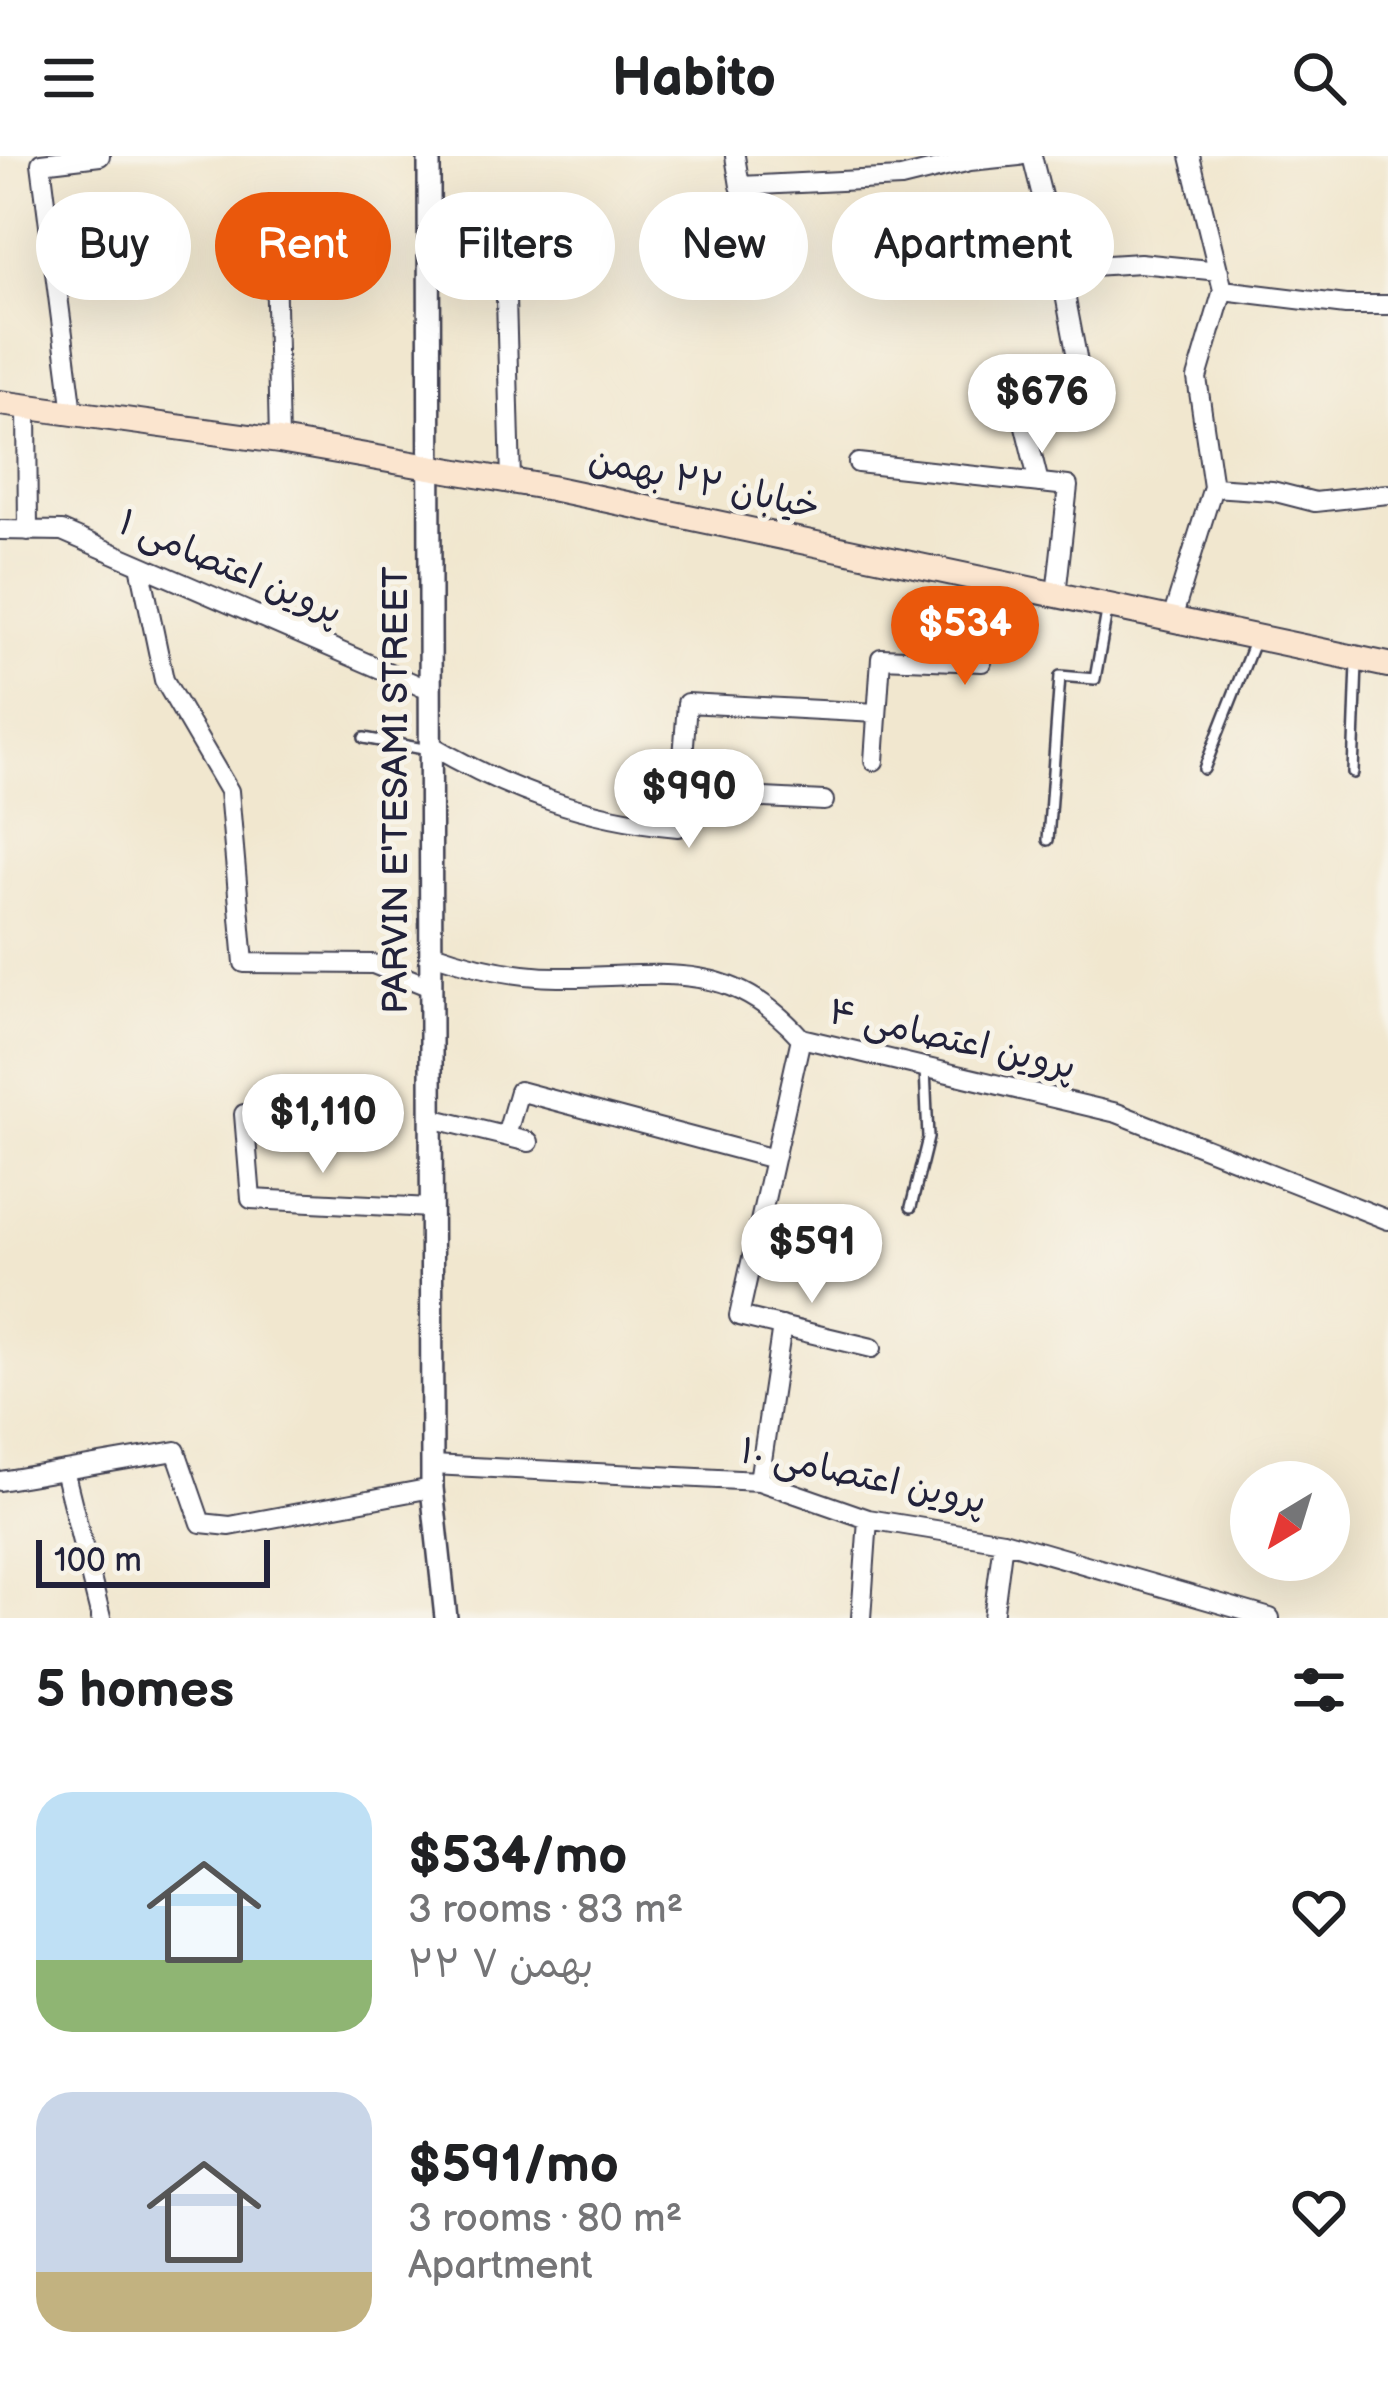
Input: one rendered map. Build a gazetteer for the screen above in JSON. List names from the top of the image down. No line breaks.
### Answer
{"streets":{"main road":["خیابان ۲۲ بهمن"],"street":["پروین اعتصامی ۱","PARVIN E'TESAMI STREET","پروین اعتصامی ۴","پروین اعتصامی ۱۰"]},"crossings":[["خیابان ۲۲ بهمن","PARVIN E'TESAMI STREET"],["پروین اعتصامی ۱","PARVIN E'TESAMI STREET"],["PARVIN E'TESAMI STREET","پروین اعتصامی ۴"],["PARVIN E'TESAMI STREET","پروین اعتصامی ۱۰"]],"scale_bar":"100 m","north":"bottom left","page":{"header":"Habito","chip":["Buy","Rent","Filters","New","Apartment"],"price":["$676","$534","$990","$1,110","$591"],"scale":"100 m","heading":"5 homes","list":[{"name":"$534/mo","note":"3 rooms · 83 m² · ۲۲ بهمن ۷"},{"name":"$591/mo","note":"3 rooms · 80 m² · Apartment"}]}}
